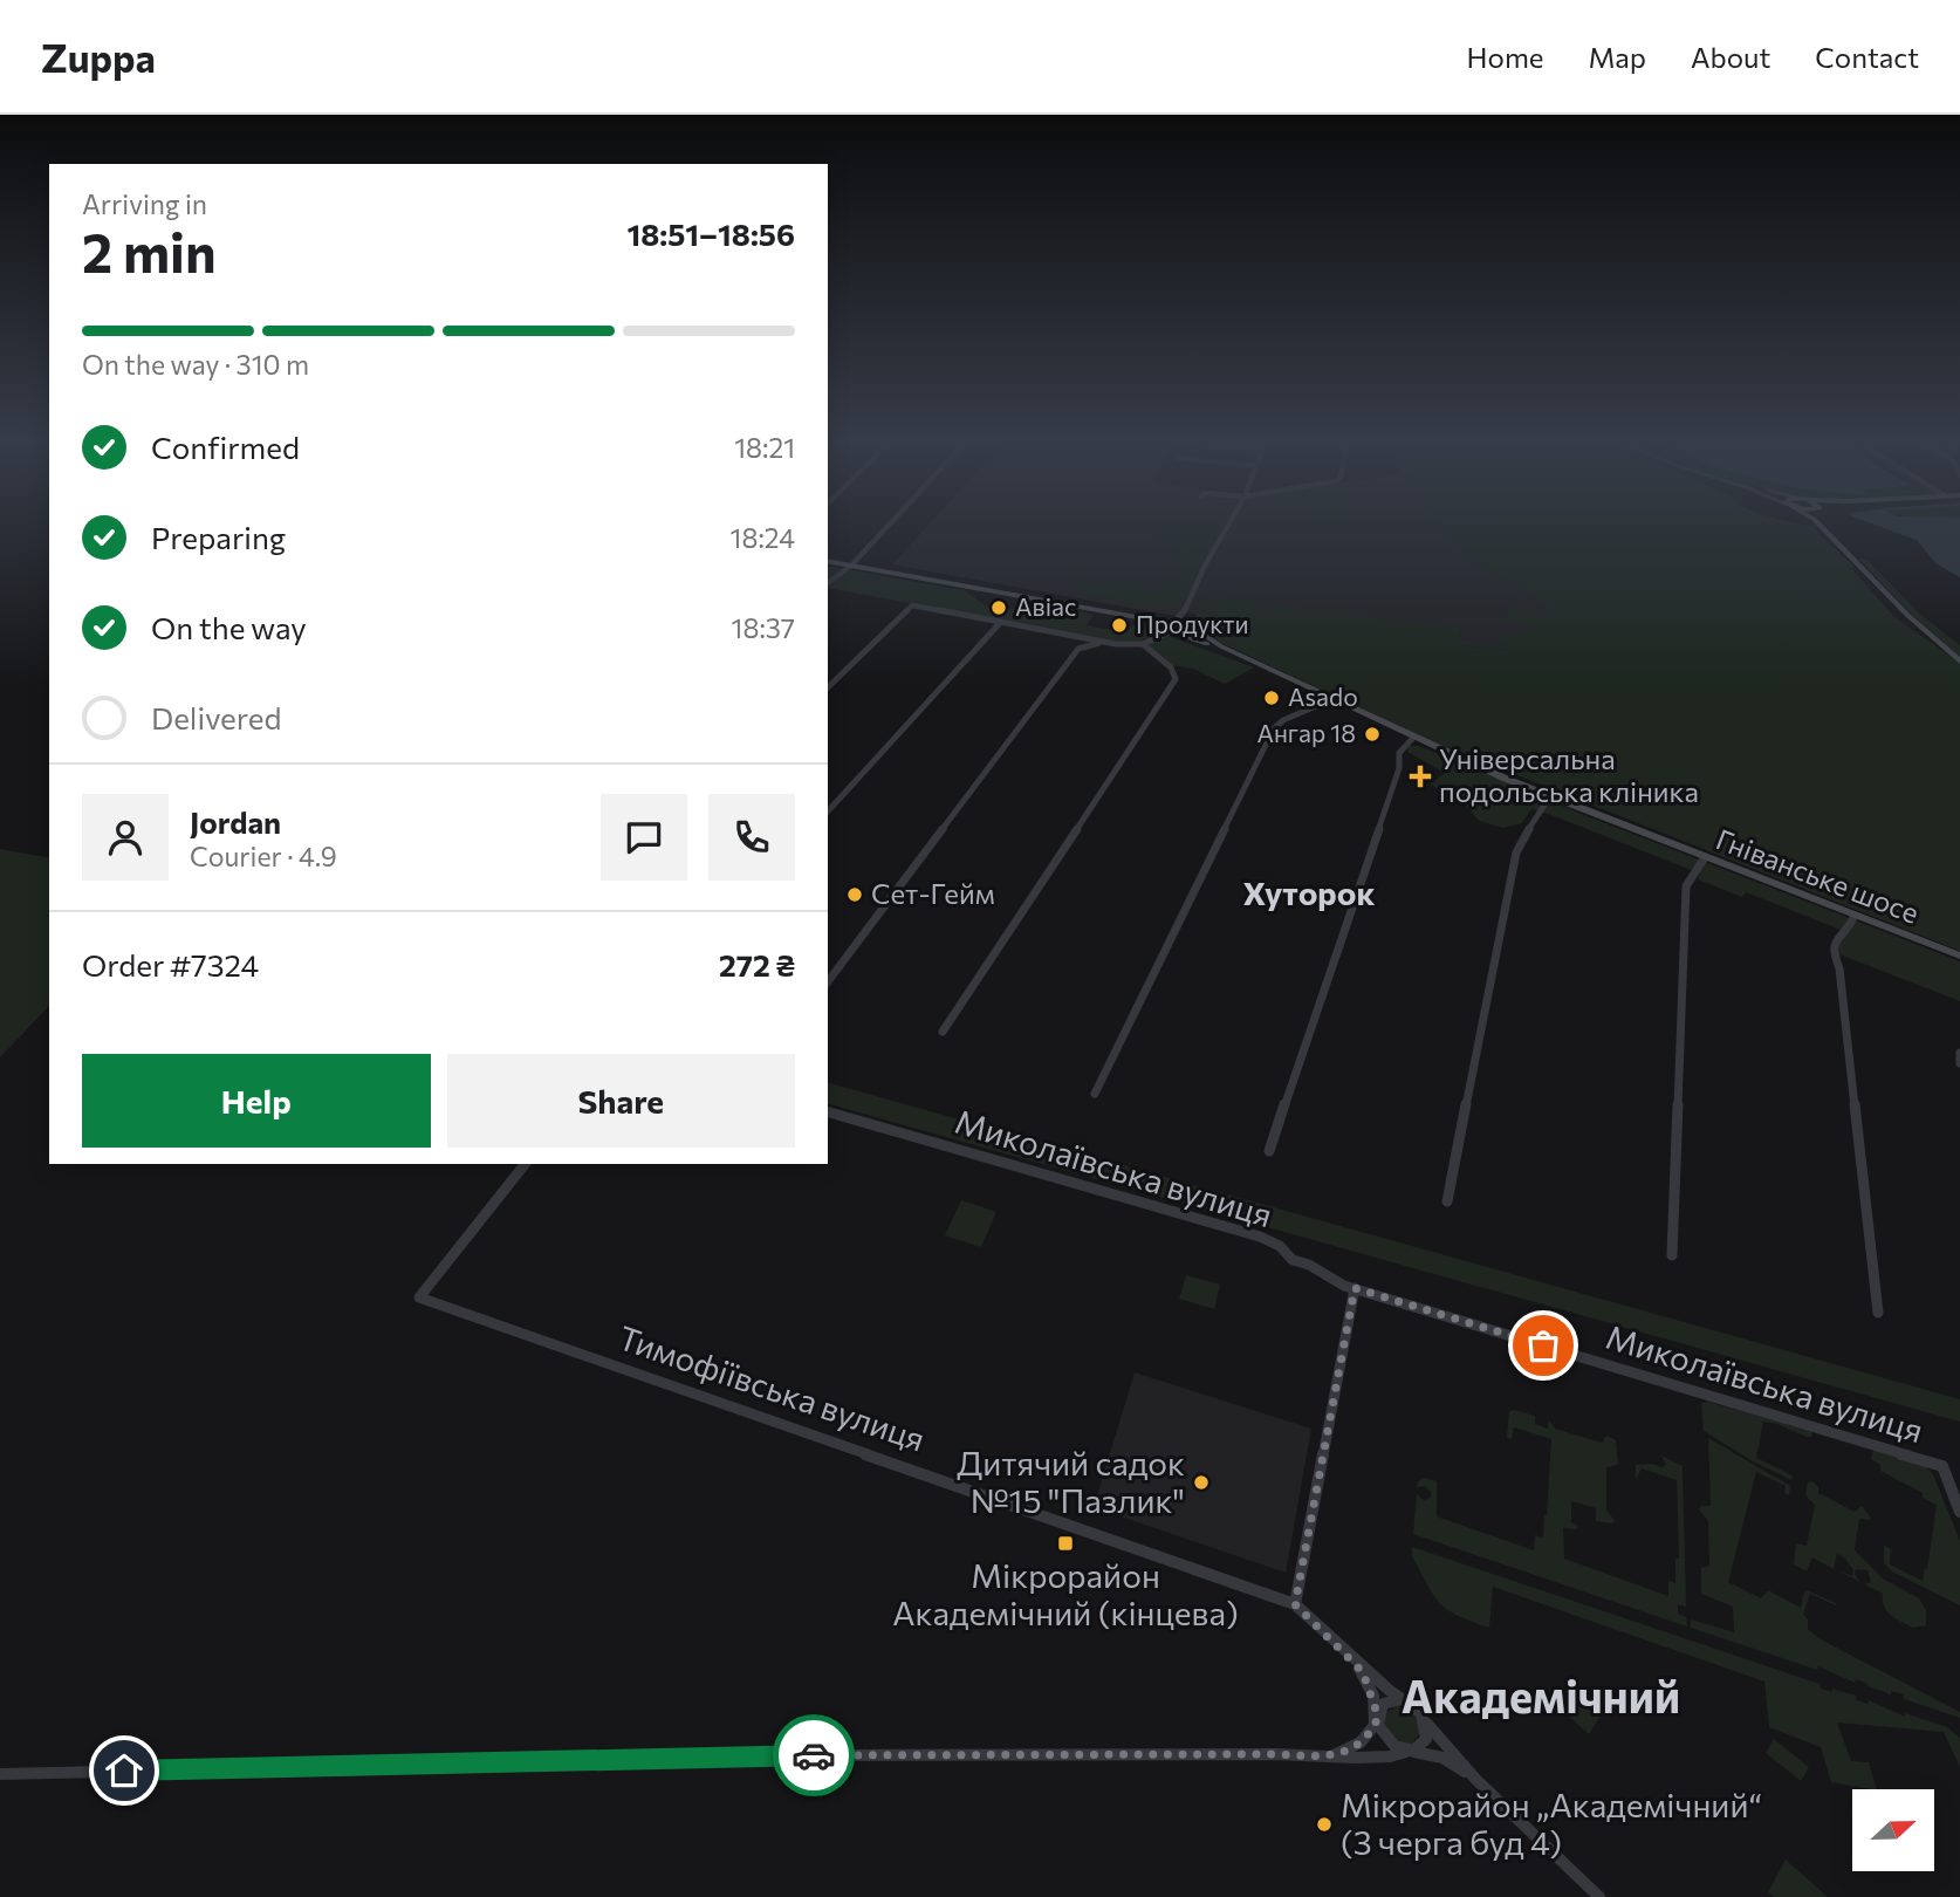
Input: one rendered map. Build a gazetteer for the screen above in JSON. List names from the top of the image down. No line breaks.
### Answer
{"streets":{"main road":["Гніванське шосе"],"street":["Миколаївська вулиця","Тимофіївська вулиця"]},"districts":["Хуторок","Академічний"],"places":{"other":["Авіас","Продукти","Asado","Ангар 18","Сет-Гейм","Дитячий садок №15 \"Пазлик\"","Мікрорайон „Академічний“ (3 черга буд 4)"],"health":["Універсальна подольська кліника"],"transit":["Мікрорайон Академічний (кінцева)"]},"north":"right","page":{"header":"Zuppa","nav":["Home","Map","About","Contact"],"heading":["2 min","Arriving in","18:51–18:56"],"panel":["Jordan","Courier · 4.9","Order #7324","272 ₴"],"bar":"On the way · 310 m","list":[["Confirmed","18:21"],["Preparing","18:24"],["On the way","18:37"],"Delivered"],"buttons":["Help","Share"]}}
